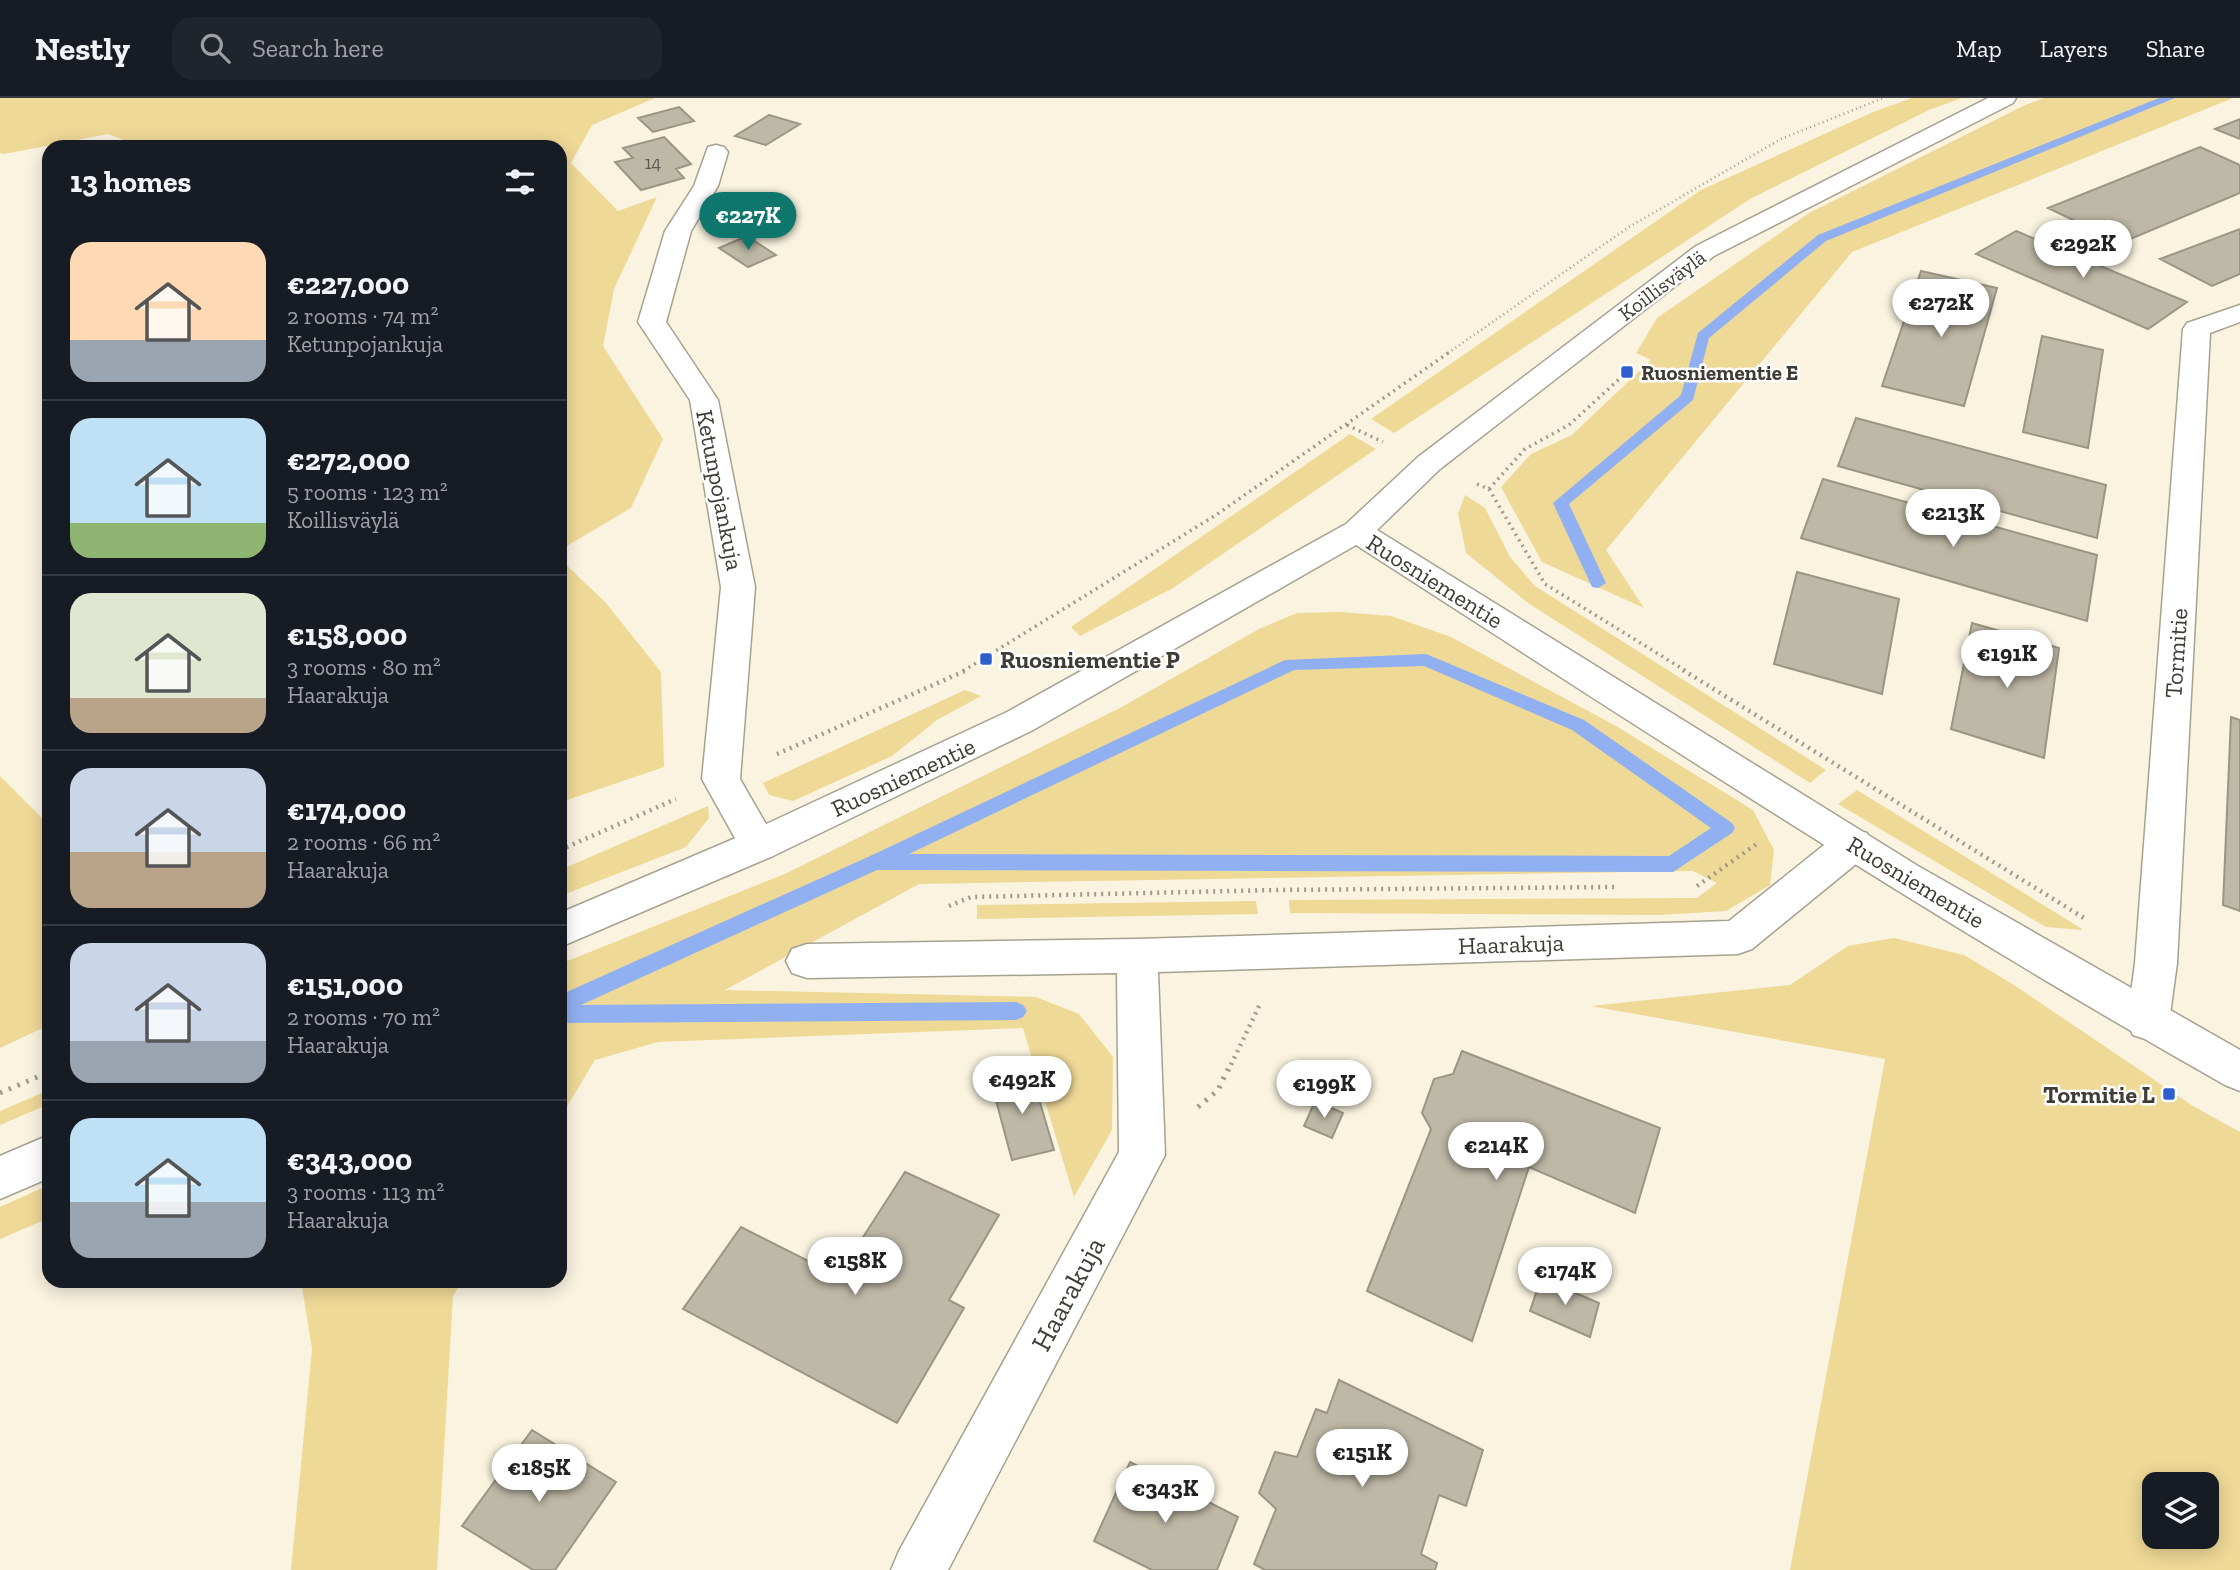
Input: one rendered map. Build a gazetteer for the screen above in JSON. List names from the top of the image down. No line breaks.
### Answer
{"streets":{"street":["Koillisväylä","Ketunpojankuja","Ruosniementie","Tormitie","Haarakuja"]},"crossings":[["Koillisväylä","Ruosniementie"],["Ruosniementie","Tormitie"],["Ruosniementie","Haarakuja"]],"places":{"transit":["Ruosniementie E","Ruosniementie P","Tormitie L"]},"house_numbers":["14"],"page":{"header":"Nestly","search":"Search here","nav":["Map","Layers","Share"],"heading":"13 homes","price":["€227K","€292K","€272K","€213K","€191K","€492K","€199K","€214K","€158K","€174K","€151K","€185K","€343K"],"list":[{"name":"€227,000","note":"2 rooms · 74 m² · Ketunpojankuja"},{"name":"€272,000","note":"5 rooms · 123 m² · Koillisväylä"},{"name":"€158,000","note":"3 rooms · 80 m² · Haarakuja"},{"name":"€174,000","note":"2 rooms · 66 m² · Haarakuja"},{"name":"€151,000","note":"2 rooms · 70 m² · Haarakuja"},{"name":"€343,000","note":"3 rooms · 113 m² · Haarakuja"}]}}
